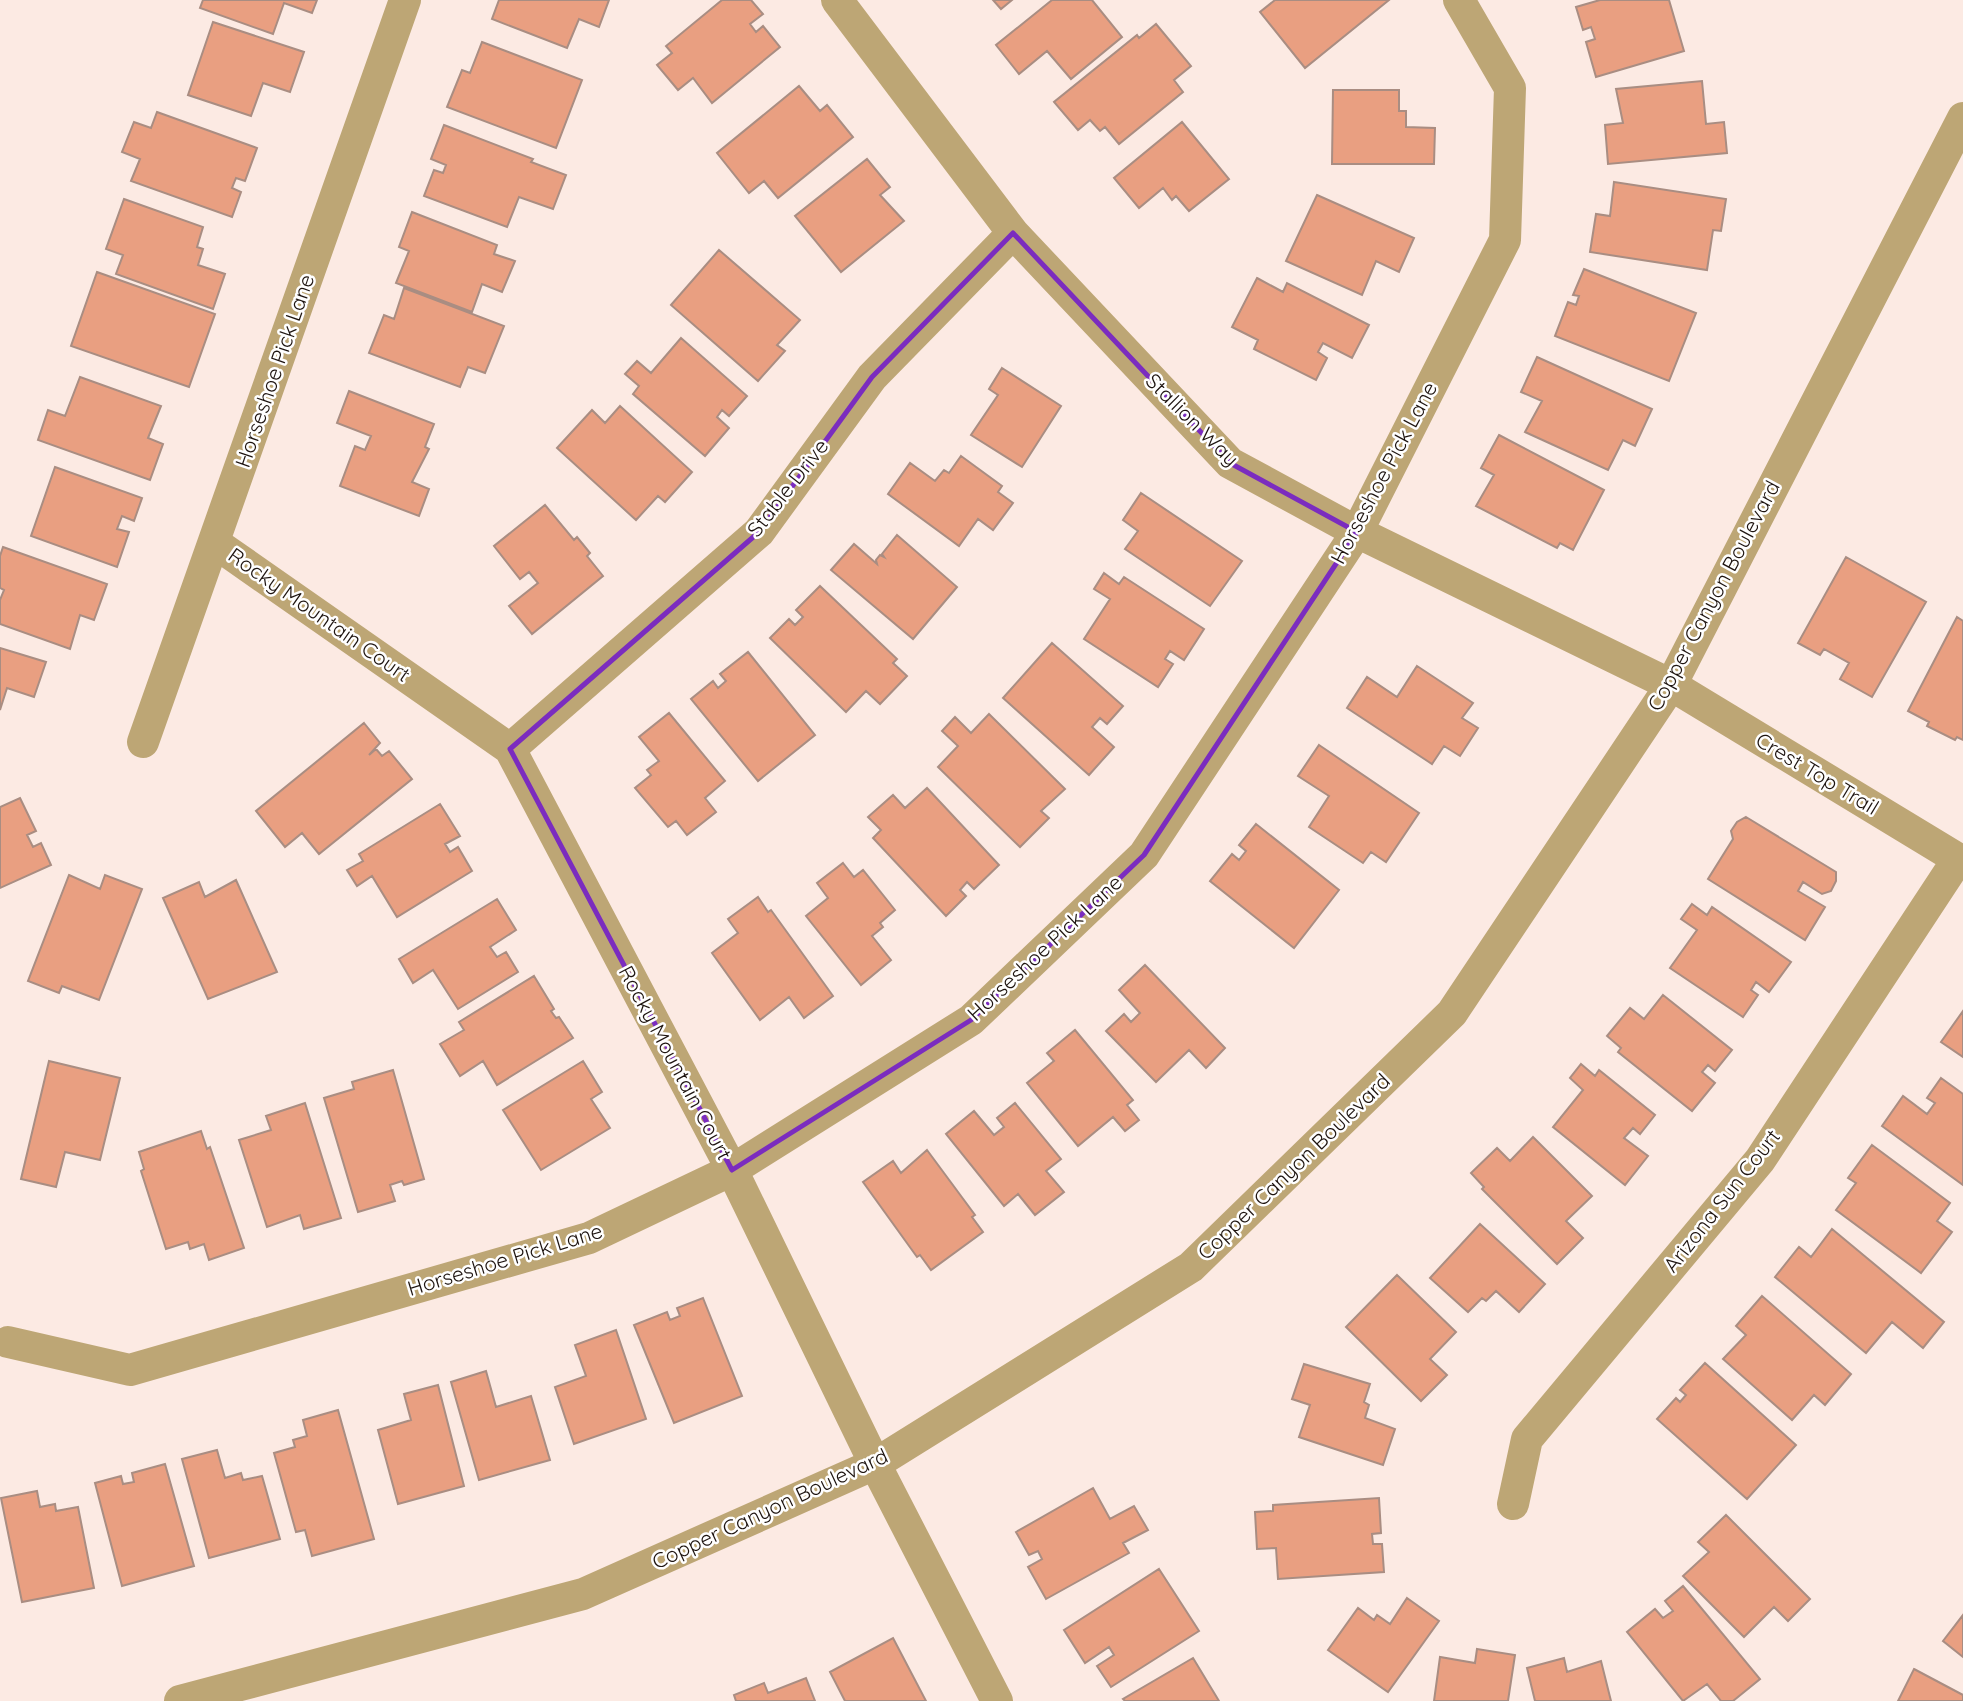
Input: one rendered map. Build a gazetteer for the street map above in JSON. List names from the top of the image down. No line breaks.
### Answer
{"streets":{"street":["Horseshoe Pick Lane","Stallion Way","Stable Drive","Copper Canyon Boulevard","Rocky Mountain Court","Crest Top Trail","Arizona Sun Court"]},"crossings":[["Horseshoe Pick Lane","Stallion Way"],["Horseshoe Pick Lane","Rocky Mountain Court"],["Stallion Way","Stable Drive"],["Stallion Way","Copper Canyon Boulevard"],["Stallion Way","Crest Top Trail"],["Stable Drive","Rocky Mountain Court"],["Copper Canyon Boulevard","Rocky Mountain Court"],["Copper Canyon Boulevard","Crest Top Trail"],["Crest Top Trail","Arizona Sun Court"]]}
